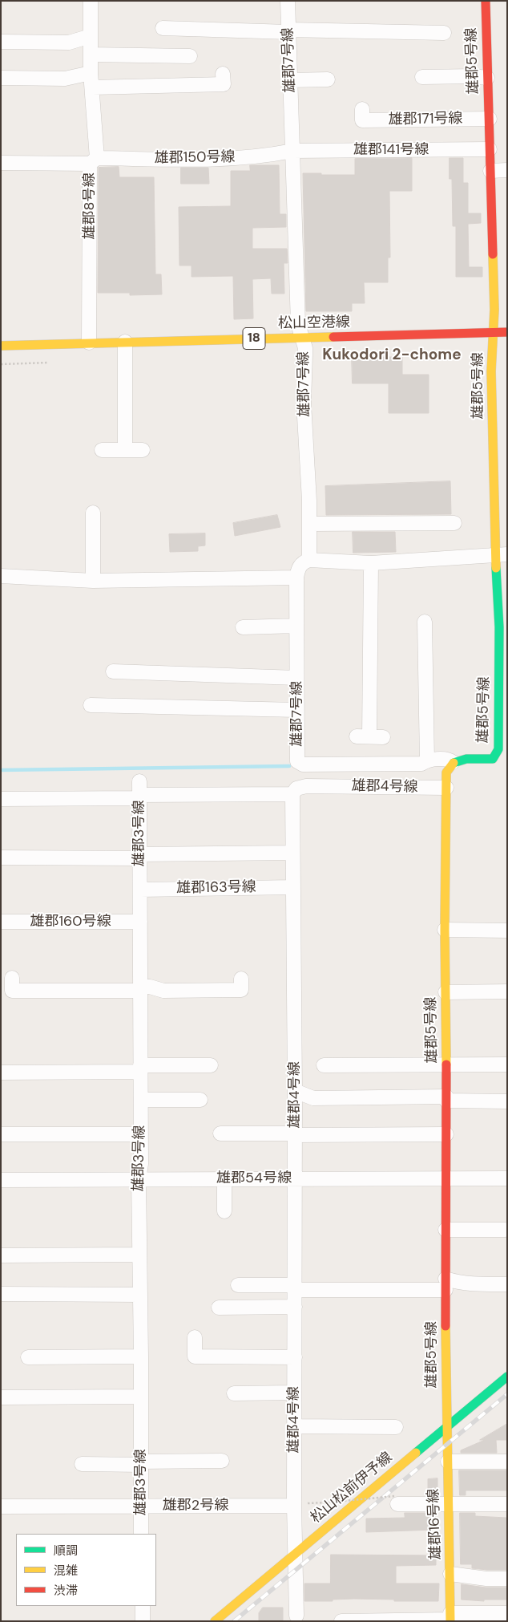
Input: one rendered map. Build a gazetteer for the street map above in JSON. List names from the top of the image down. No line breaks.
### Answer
{"streets":{"street":["雄郡7号線","雄郡5号線","雄郡171号線","雄郡141号線","雄郡150号線","雄郡8号線","松山空港線","18","雄郡4号線","雄郡3号線","雄郡163号線","雄郡160号線","雄郡54号線","松山松前伊予線","雄郡2号線","雄郡16号線"]},"crossings":[["雄郡7号線","雄郡141号線"],["雄郡7号線","雄郡150号線"],["雄郡7号線","松山空港線"],["雄郡5号線","雄郡171号線"],["雄郡5号線","雄郡141号線"],["雄郡5号線","松山空港線"],["雄郡5号線","雄郡4号線"],["雄郡5号線","雄郡54号線"],["雄郡5号線","松山松前伊予線"],["雄郡5号線","雄郡16号線"],["雄郡141号線","雄郡150号線"],["雄郡150号線","雄郡8号線"],["雄郡8号線","松山空港線"],["雄郡4号線","雄郡163号線"],["雄郡4号線","雄郡54号線"],["雄郡4号線","松山松前伊予線"],["雄郡4号線","雄郡2号線"],["雄郡3号線","雄郡163号線"],["雄郡3号線","雄郡160号線"],["雄郡3号線","雄郡54号線"],["雄郡3号線","雄郡2号線"],["松山松前伊予線","雄郡16号線"]],"districts":["Kukodori 2-chome"],"legend":["順調","混雑","渋滞"]}
